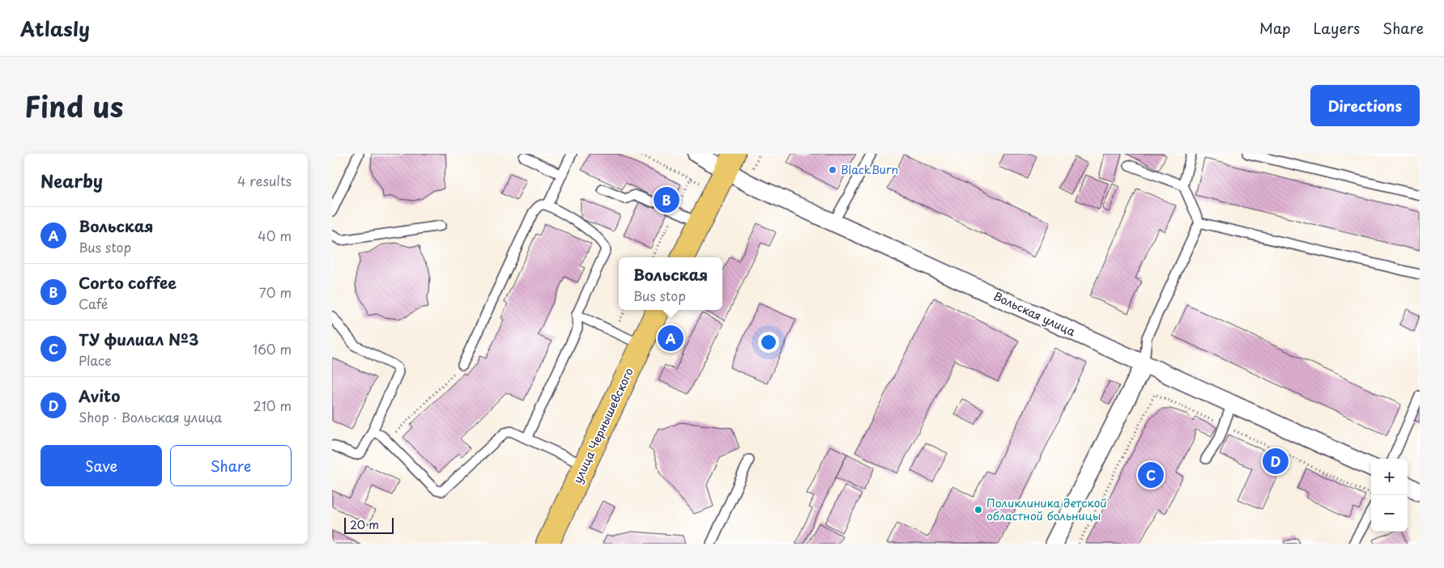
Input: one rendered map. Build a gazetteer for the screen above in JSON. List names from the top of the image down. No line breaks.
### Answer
{"streets":{"main road":["улица Чернышевского"],"street":["Вольская улица"]},"places":["BlackBurn","Поликлиника детской областной больницы"],"scale_bar":"20 m","page":{"header":"Atlasly","nav":["Map","Layers","Share"],"title":"Find us","buttons":["Directions",["Save","Share"]],"heading":["Nearby","4 results"],"pins":["B","A","D","C"],"list":[{"mark":"A","name":"Вольская","note":"Bus stop","value":"40 m"},{"mark":"B","name":"Corto coffee","note":"Café","value":"70 m"},{"mark":"C","name":"ТУ филиал №3","note":"Place","value":"160 m"},{"mark":"D","name":"Avito","note":"Shop · Вольская улица","value":"210 m"}],"popup":["Вольская","Bus stop"],"map_buttons":["+","−"],"scale":"20 m"}}
